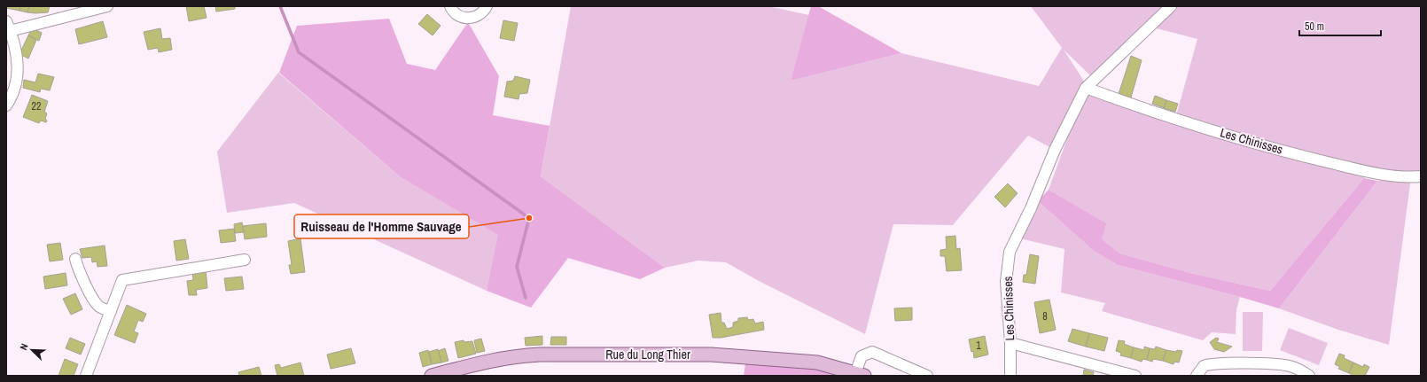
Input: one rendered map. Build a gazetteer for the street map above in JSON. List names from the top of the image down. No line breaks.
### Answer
{"streets":{"main road":["Rue du Long Thier"],"street":["Les Chinisses"]},"places":["Ruisseau de l'Homme Sauvage"],"house_numbers":["22","8","1"],"scale_bar":"50 m","north":"top left"}
